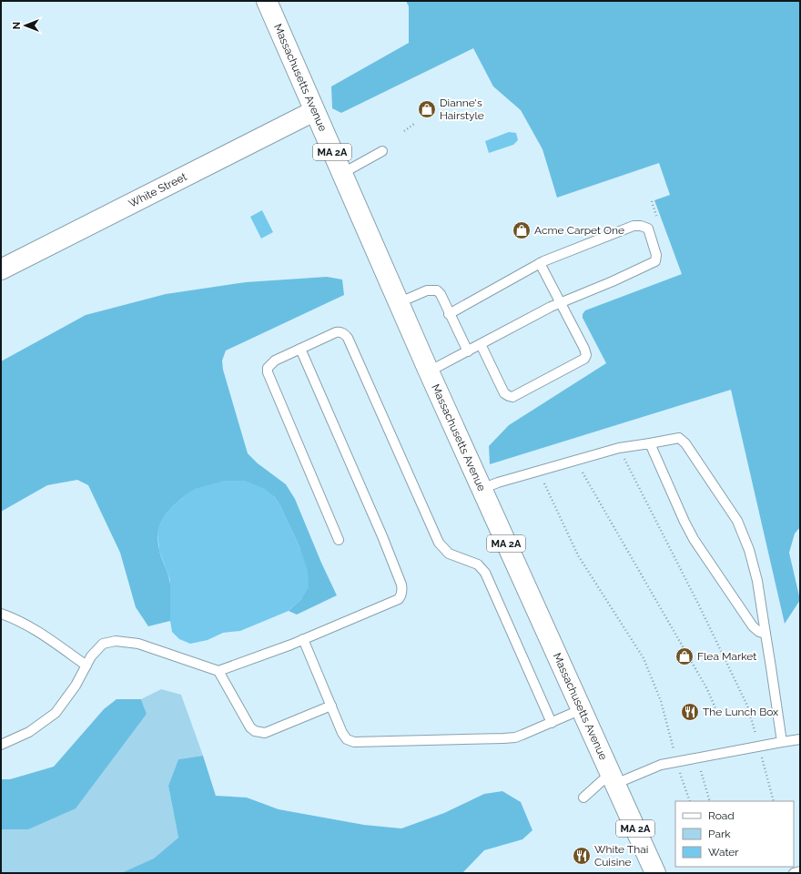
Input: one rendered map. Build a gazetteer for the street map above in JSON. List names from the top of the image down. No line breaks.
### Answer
{"streets":{"main road":["Massachusetts Avenue","MA 2A","White Street"]},"crossings":[["Massachusetts Avenue","White Street"]],"places":{"shop":["Dianne's Hairstyle","Acme Carpet One","Flea Market"],"restaurant":["The Lunch Box","White Thai Cuisine"]},"legend":["Road","Park","Water"],"north":"left"}
